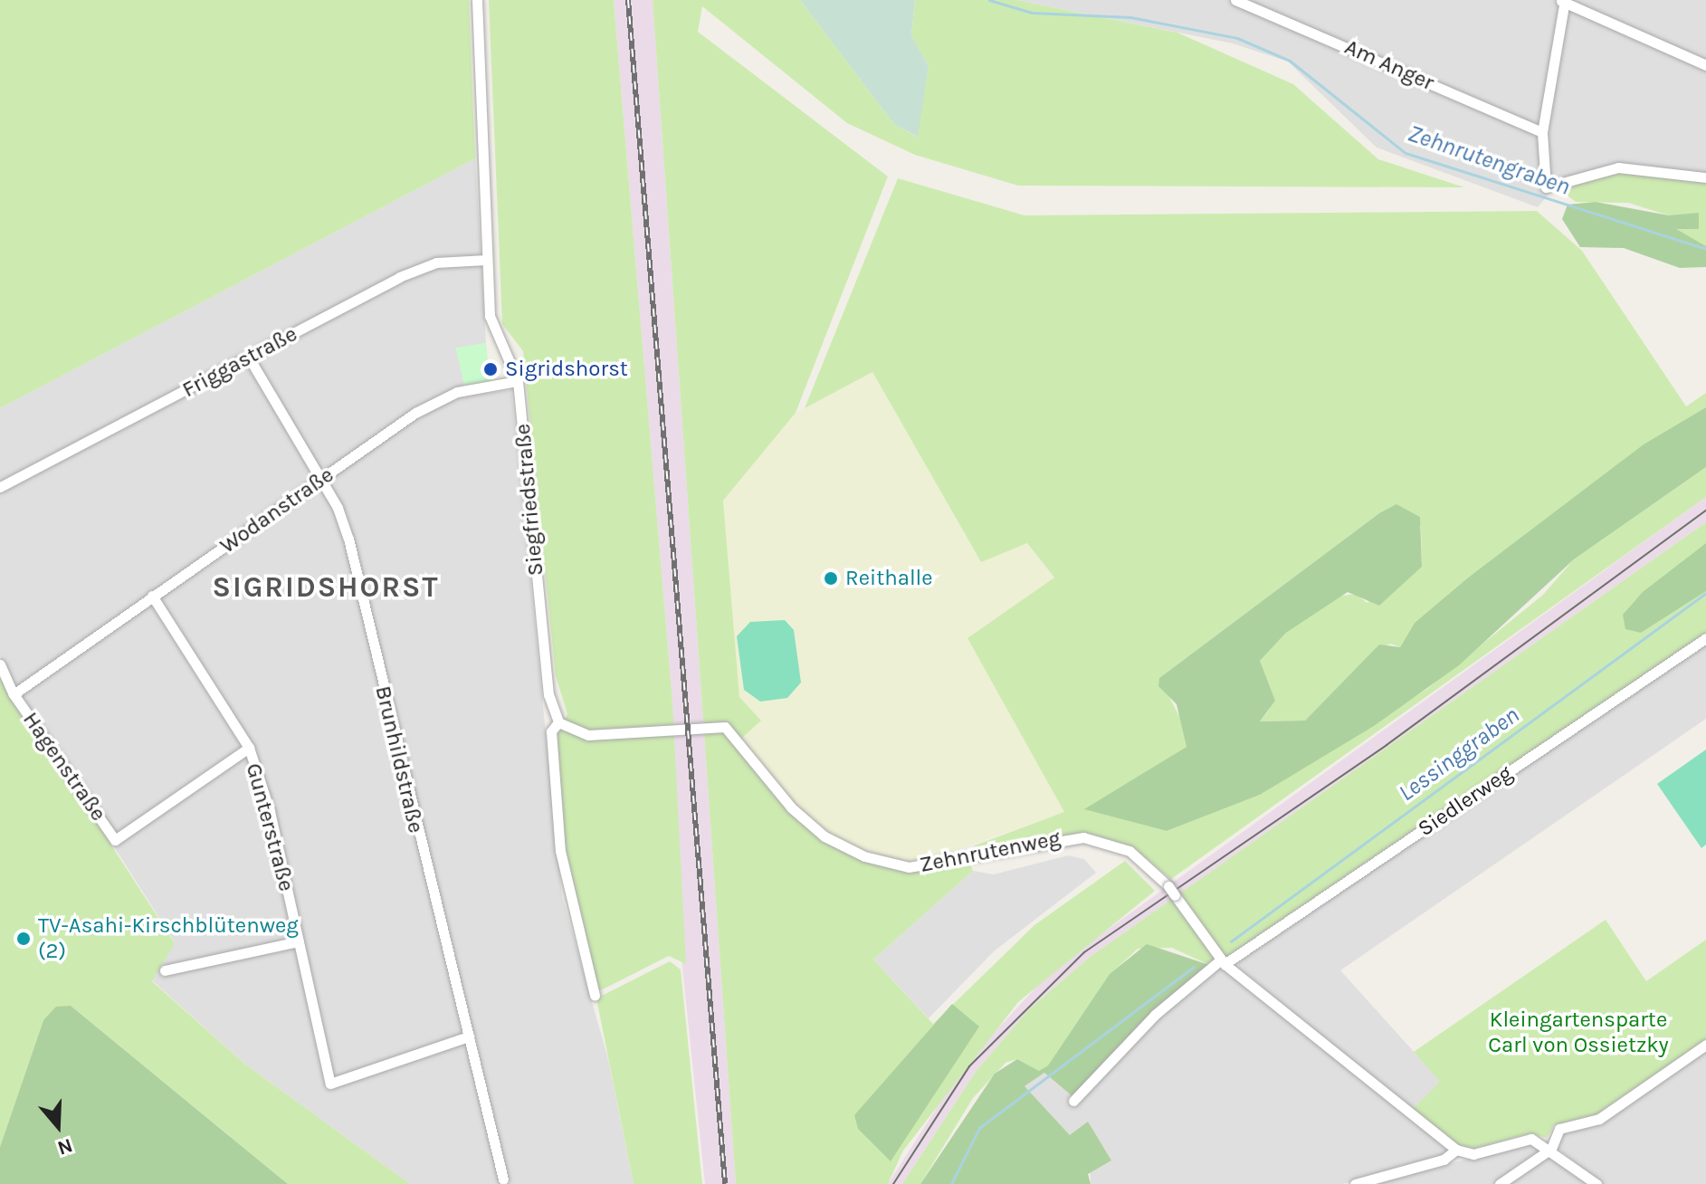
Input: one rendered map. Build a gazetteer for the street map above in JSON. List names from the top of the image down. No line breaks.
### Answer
{"streets":{"street":["Am Anger","Friggastraße","Siegfriedstraße","Wodanstraße","Brunhildstraße","Hagenstraße","Siedlerweg","Gunterstraße","Zehnrutenweg"]},"crossings":[["Friggastraße","Siegfriedstraße"],["Friggastraße","Brunhildstraße"],["Siegfriedstraße","Wodanstraße"],["Siegfriedstraße","Zehnrutenweg"],["Wodanstraße","Brunhildstraße"],["Wodanstraße","Hagenstraße"],["Wodanstraße","Gunterstraße"],["Brunhildstraße","Gunterstraße"],["Hagenstraße","Gunterstraße"],["Siedlerweg","Zehnrutenweg"]],"districts":["SIGRIDSHORST"],"water":["Zehnrutengraben","Lessinggraben"],"parks":["Kleingartensparte Carl von Ossietzky"],"places":["Sigridshorst","Reithalle","TV-Asahi-Kirschblütenweg (2)"],"north":"bottom"}
